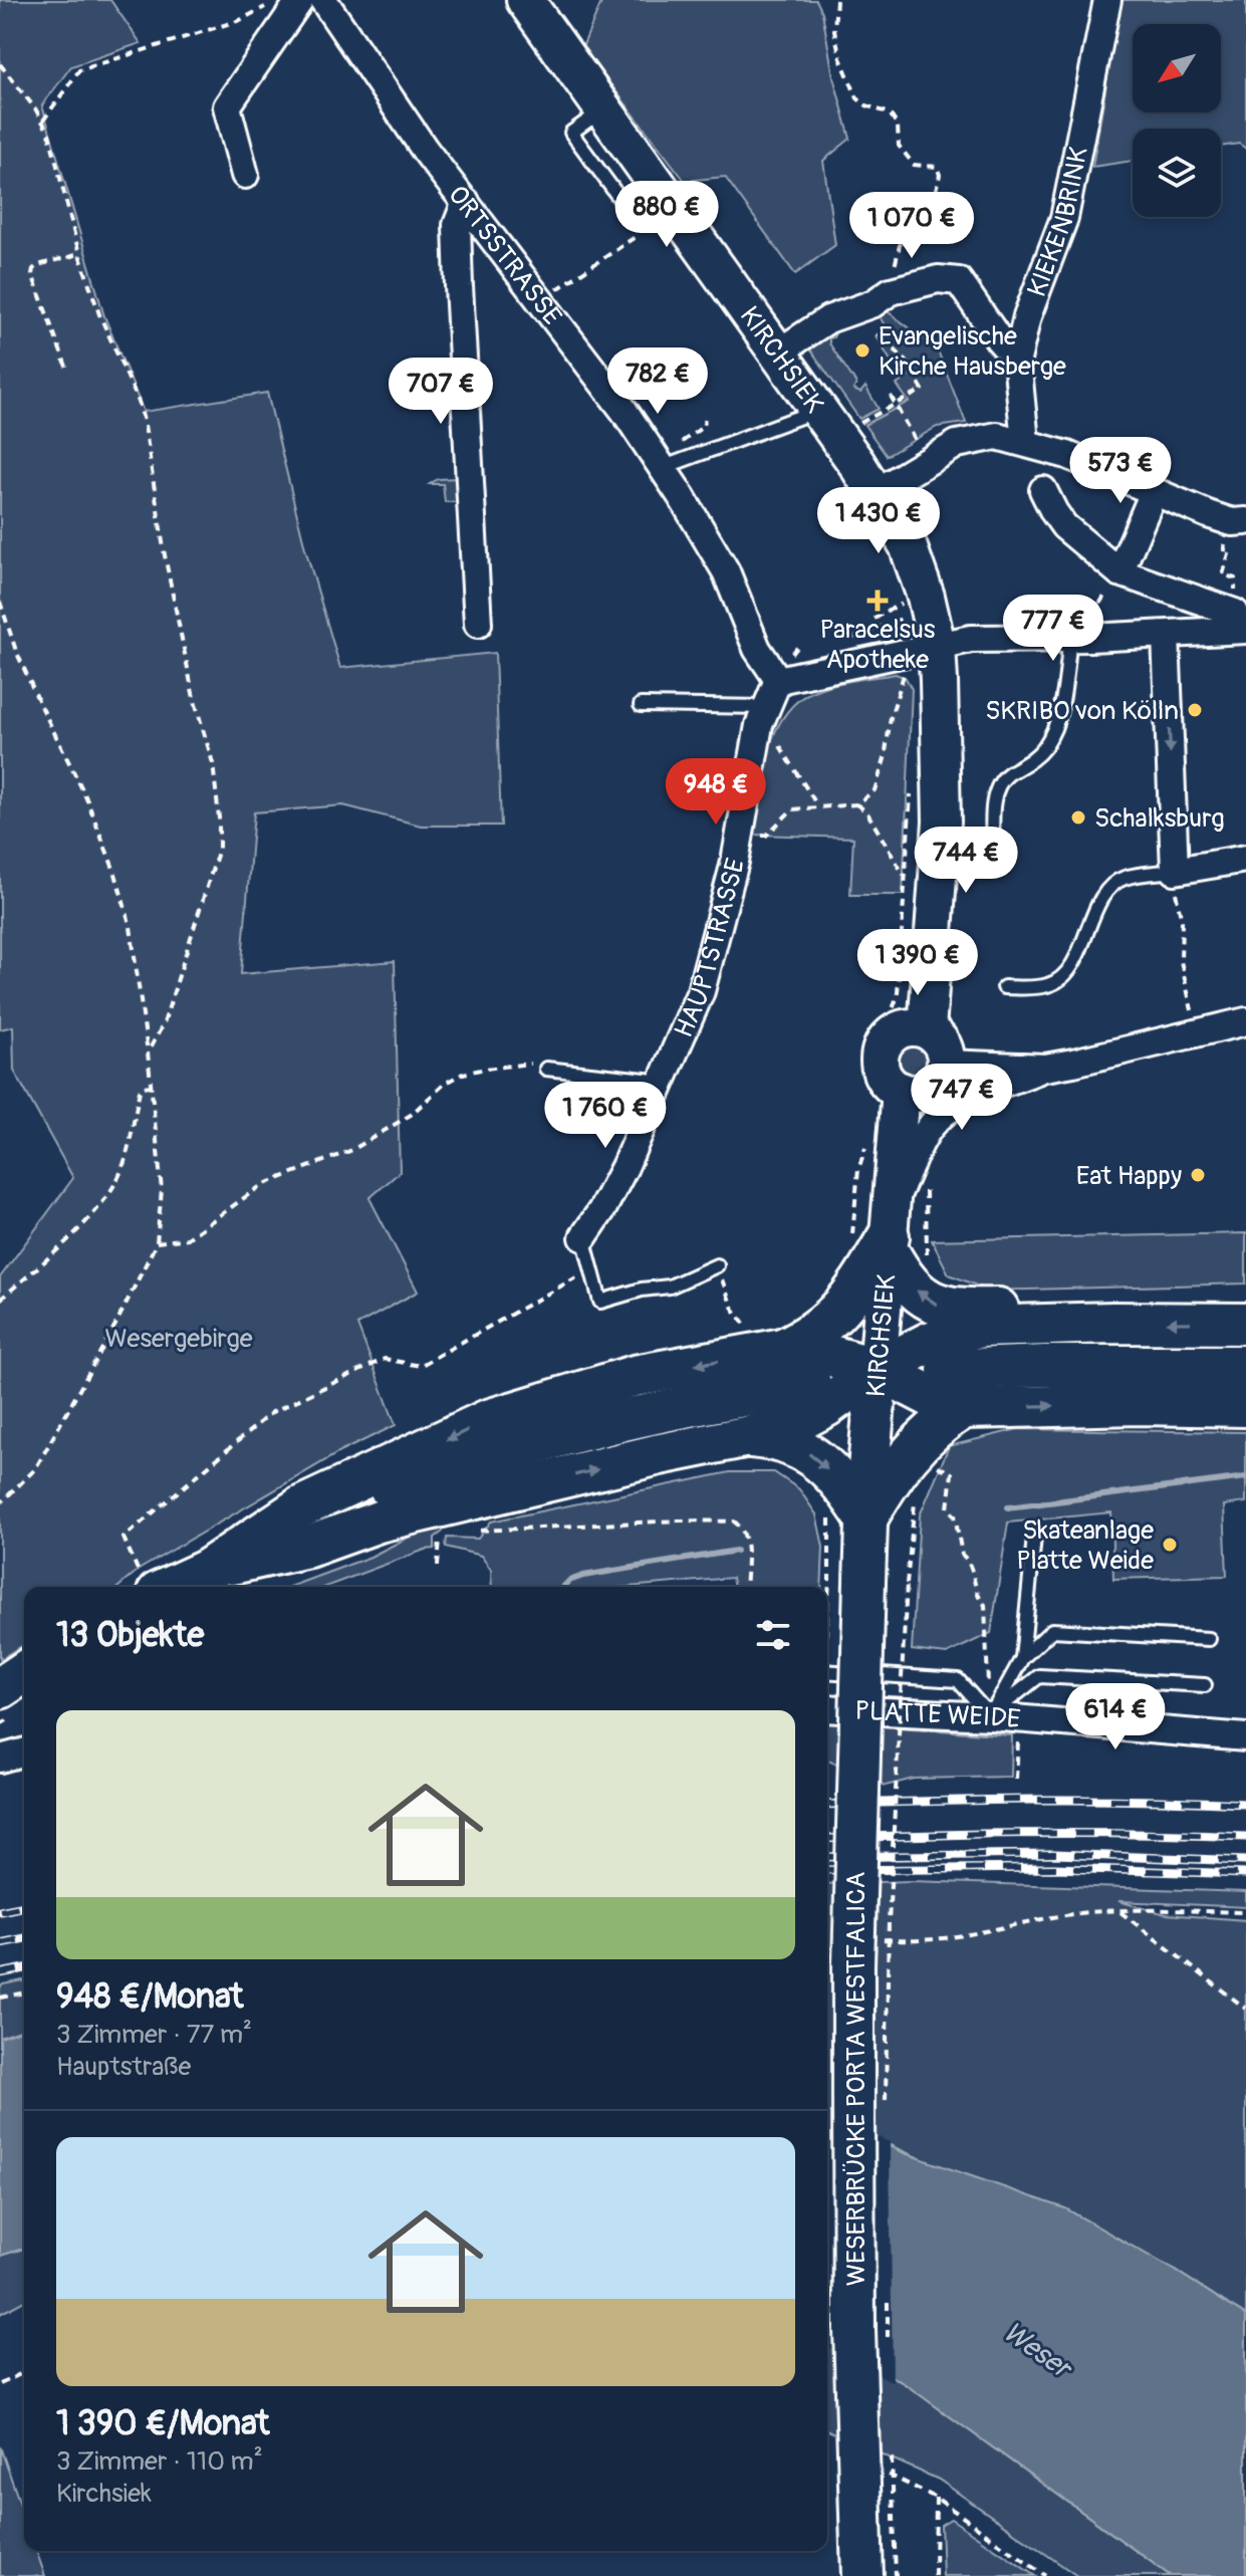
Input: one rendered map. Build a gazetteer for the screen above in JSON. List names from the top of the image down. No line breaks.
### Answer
{"streets":{"main road":["KIRCHSIEK","WESERBRÜCKE PORTA WESTFALICA"],"street":["KIEKENBRINK","ORTSSTRASSE","HAUPTSTRASSE","PLATTE WEIDE"]},"crossings":[["ORTSSTRASSE","HAUPTSTRASSE"],["KIRCHSIEK","WESERBRÜCKE PORTA WESTFALICA"]],"water":["Weser"],"parks":["Wesergebirge"],"places":{"other":["Evangelische Kirche Hausberge","SKRIBO von Kölln","Schalksburg","Eat Happy","Skateanlage Platte Weide"],"health":["Paracelsus Apotheke"]},"north":"bottom left","page":{"price":["880 €","1 070 €","782 €","707 €","573 €","1 430 €","777 €","948 €","744 €","1 390 €","747 €","1 760 €","614 €"],"heading":"13 Objekte","list":[{"name":"948 €/Monat","note":"3 Zimmer · 77 m² · Hauptstraße"},{"name":"1 390 €/Monat","note":"3 Zimmer · 110 m² · Kirchsiek"}]}}
